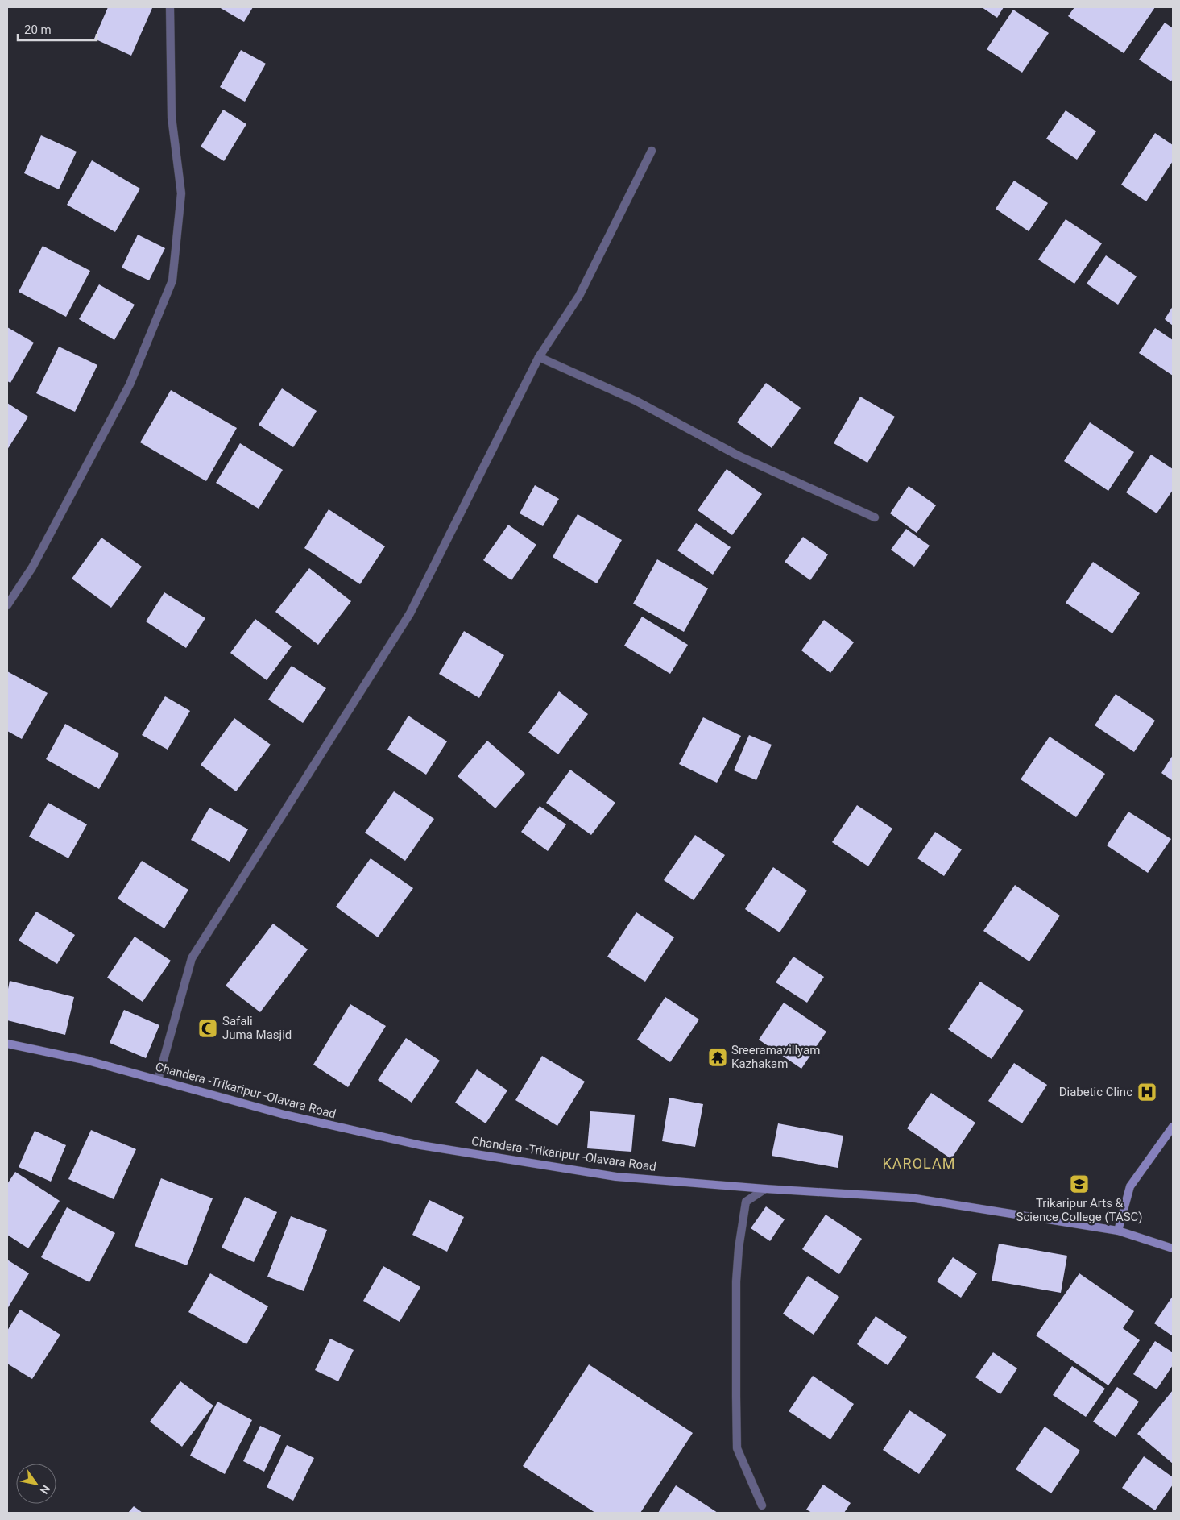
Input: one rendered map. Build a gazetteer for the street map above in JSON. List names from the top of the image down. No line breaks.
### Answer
{"streets":{"main road":["Chandera -Trikaripur -Olavara Road"]},"districts":["KAROLAM"],"places":{"mosque":["Safali Juma Masjid"],"temple":["Sreeramavillyam Kazhakam"],"hospital":["Diabetic Clinc"],"school or university":["Trikaripur Arts & Science College (TASC)"]},"scale_bar":"20 m","north":"bottom right"}
